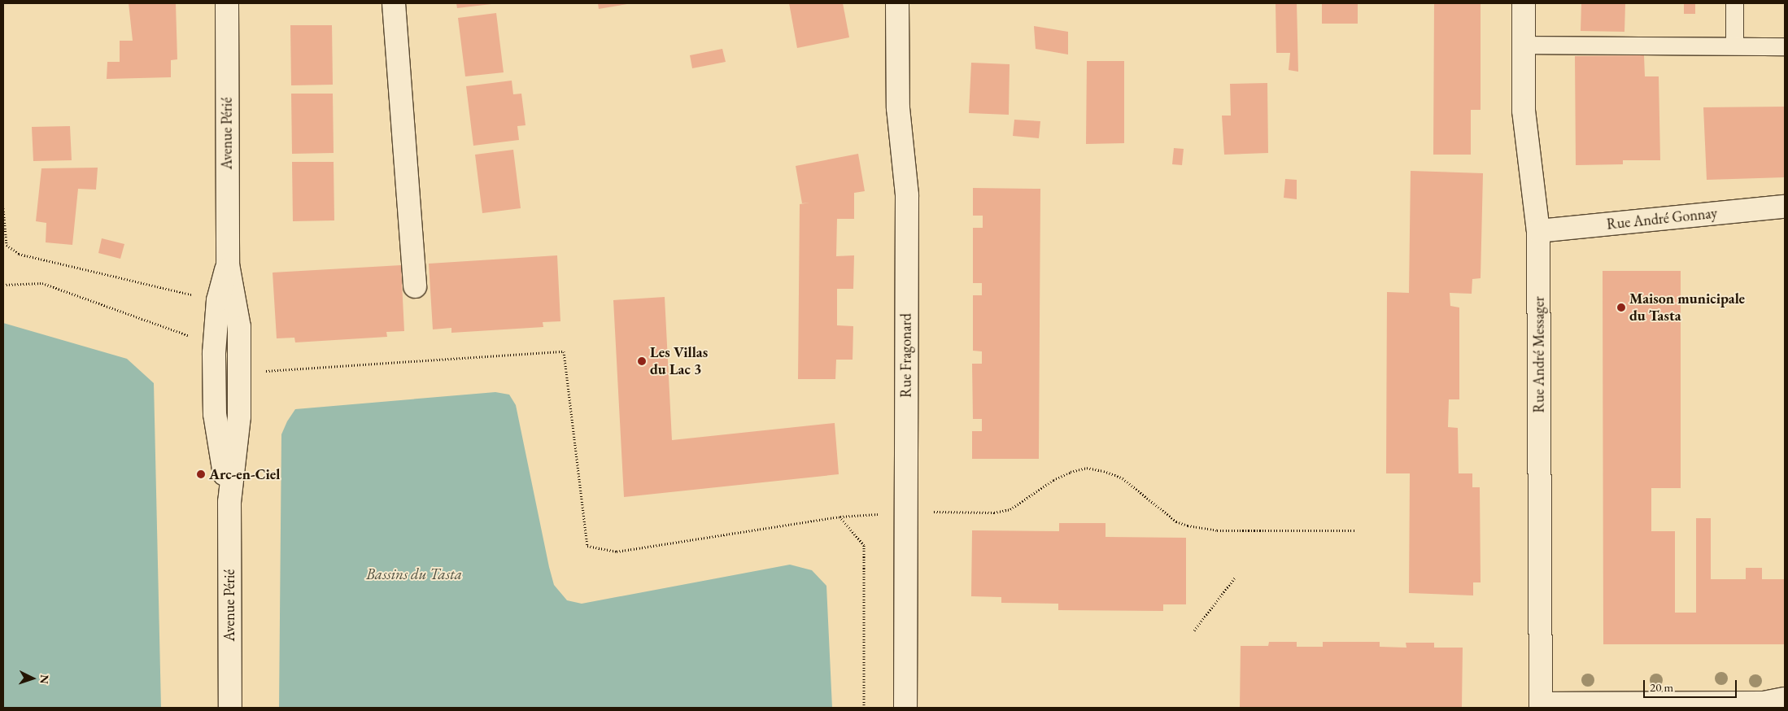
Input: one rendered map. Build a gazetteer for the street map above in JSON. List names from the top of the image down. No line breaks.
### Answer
{"streets":{"street":["Avenue Périé","Rue André Gonnay","Rue André Messager","Rue Fragonard"]},"crossings":[["Rue André Gonnay","Rue André Messager"]],"water":["Bassins du Tasta"],"places":["Maison municipale du Tasta","Les Villas du Lac 3","Arc-en-Ciel"],"scale_bar":"20 m","north":"right"}
